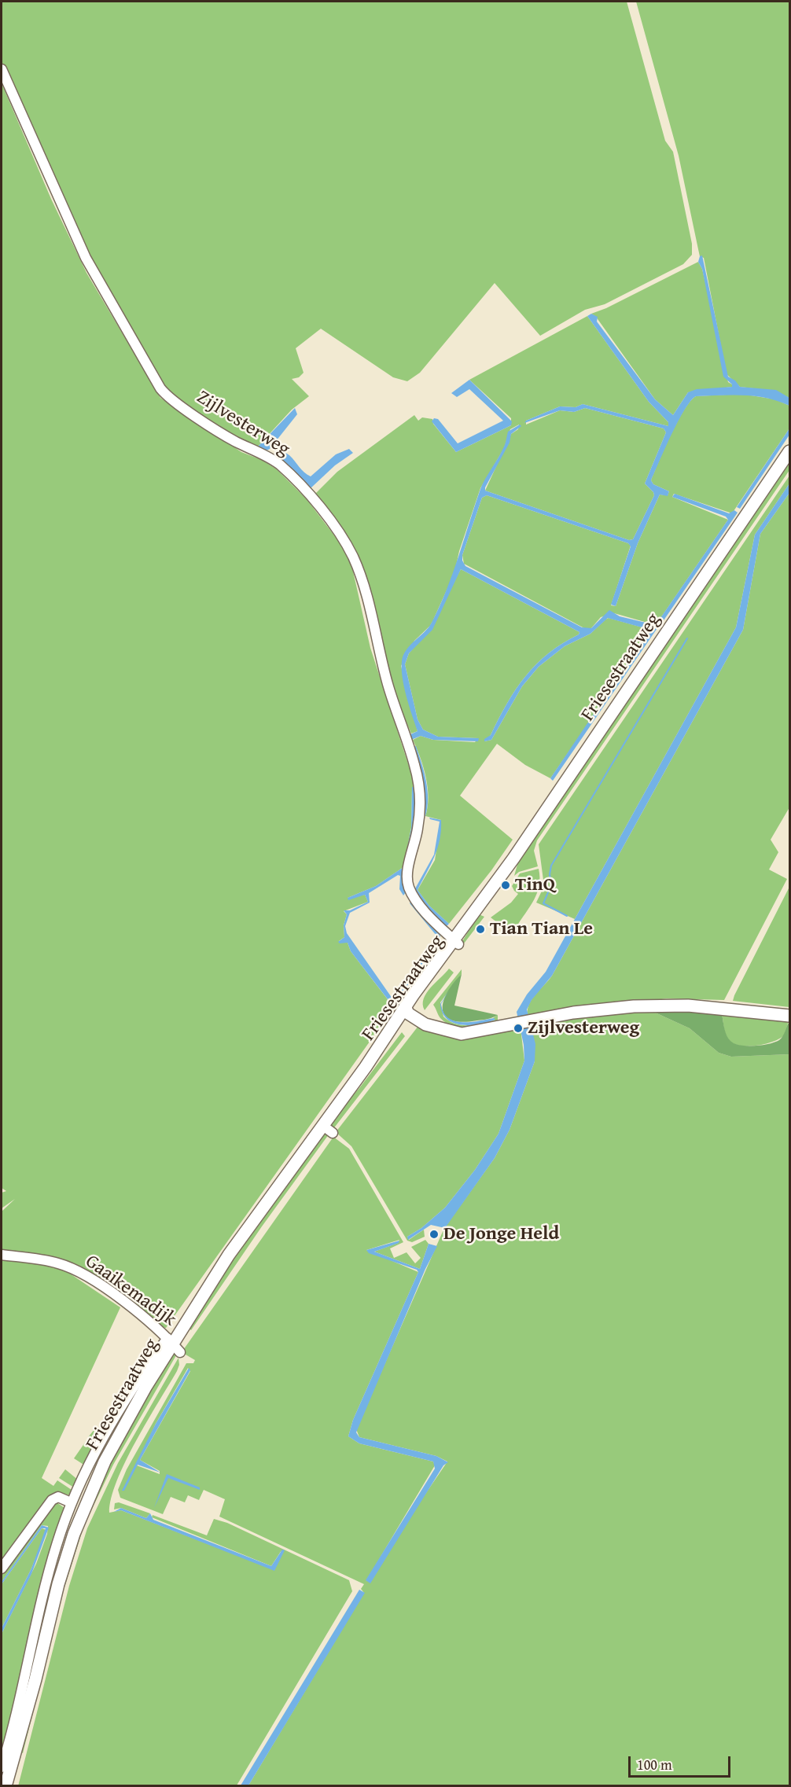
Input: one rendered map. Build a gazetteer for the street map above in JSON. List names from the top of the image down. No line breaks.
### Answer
{"streets":{"main road":["Friesestraatweg"],"street":["Zijlvesterweg","Gaaikemadijk"]},"crossings":[["Zijlvesterweg","Friesestraatweg"],["Friesestraatweg","Gaaikemadijk"]],"places":["TinQ","Tian Tian Le","Zijlvesterweg","De Jonge Held"],"scale_bar":"100 m"}
